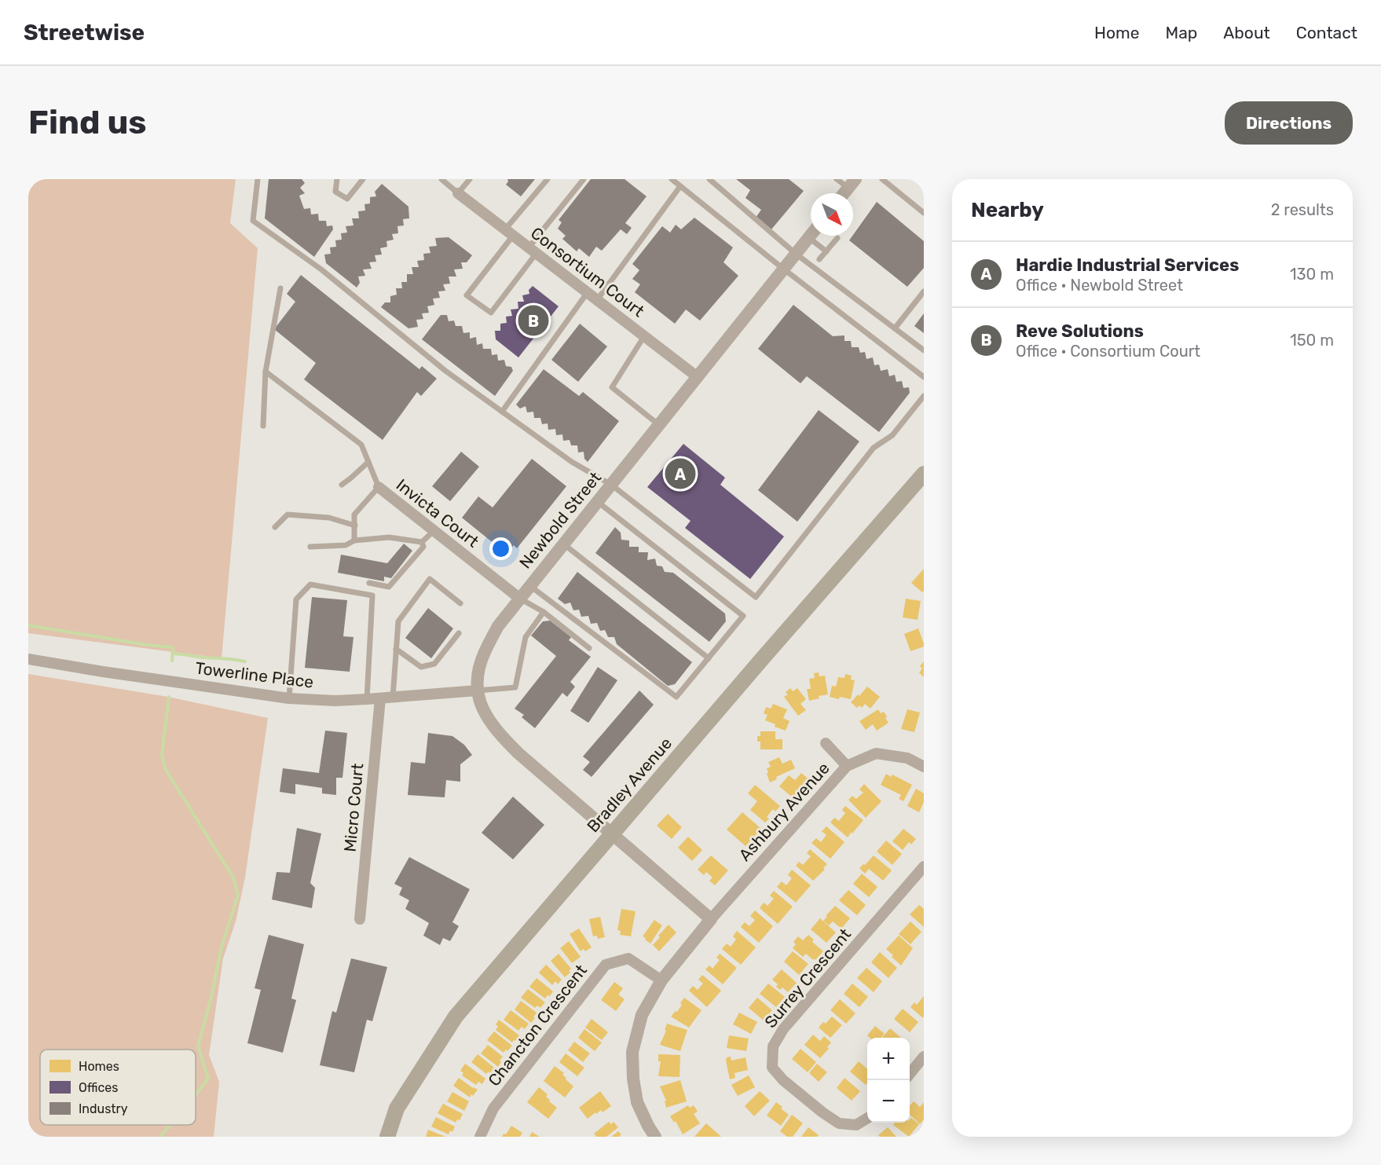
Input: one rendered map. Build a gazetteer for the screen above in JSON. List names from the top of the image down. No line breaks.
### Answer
{"streets":{"main road":["Bradley Avenue"],"street":["Consortium Court","Invicta Court","Newbold Street","Towerline Place","Micro Court","Ashbury Avenue","Surrey Crescent","Chancton Crescent"]},"crossings":[["Consortium Court","Newbold Street"],["Invicta Court","Newbold Street"],["Newbold Street","Towerline Place"],["Newbold Street","Bradley Avenue"],["Newbold Street","Ashbury Avenue"],["Towerline Place","Micro Court"]],"legend":["Homes","Offices","Industry"],"north":"bottom right","page":{"header":"Streetwise","nav":["Home","Map","About","Contact"],"buttons":"Directions","title":"Find us","heading":["Nearby","2 results"],"list":[{"mark":"A","name":"Hardie Industrial Services","note":"Office · Newbold Street","value":"130 m"},{"mark":"B","name":"Reve Solutions","note":"Office · Consortium Court","value":"150 m"}],"pins":["B","A"],"map_buttons":["+","−"]}}
